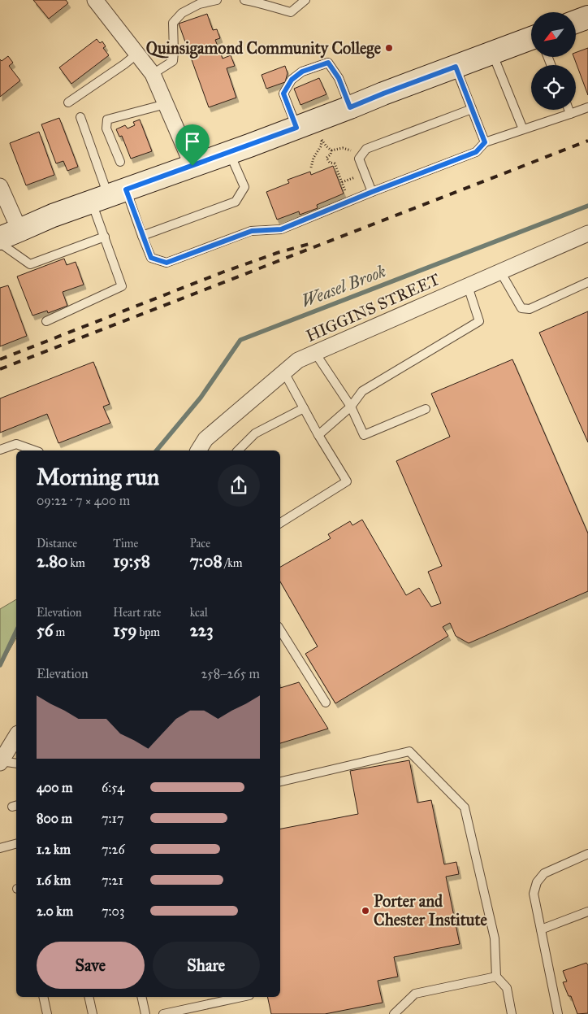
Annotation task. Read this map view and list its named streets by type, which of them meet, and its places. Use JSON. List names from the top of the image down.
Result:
{
  "streets": {
    "street": ["HIGGINS STREET"]
  },
  "water": ["Weasel Brook"],
  "places": ["Quinsigamond Community College", "Porter and Chester Institute"],
  "north": "bottom left",
  "page": {
    "heading": ["Morning run", "09:22 · 7 × 400 m"],
    "stats": [
      ["Distance", "2.80 km"],
      ["Time", "19:58"],
      ["Pace", "7:08 /km"],
      ["Elevation", "56 m"],
      ["Heart rate", "159 bpm"],
      ["kcal", "223"]
    ],
    "chart": ["Elevation", "258–265 m"],
    "list": [
      {
        "name": "400 m",
        "note": "6:54"
      },
      {
        "name": "800 m",
        "note": "7:17"
      },
      {
        "name": "1.2 km",
        "note": "7:26"
      },
      {
        "name": "1.6 km",
        "note": "7:21"
      },
      {
        "name": "2.0 km",
        "note": "7:03"
      }
    ],
    "buttons": ["Save", "Share"]
  }
}
